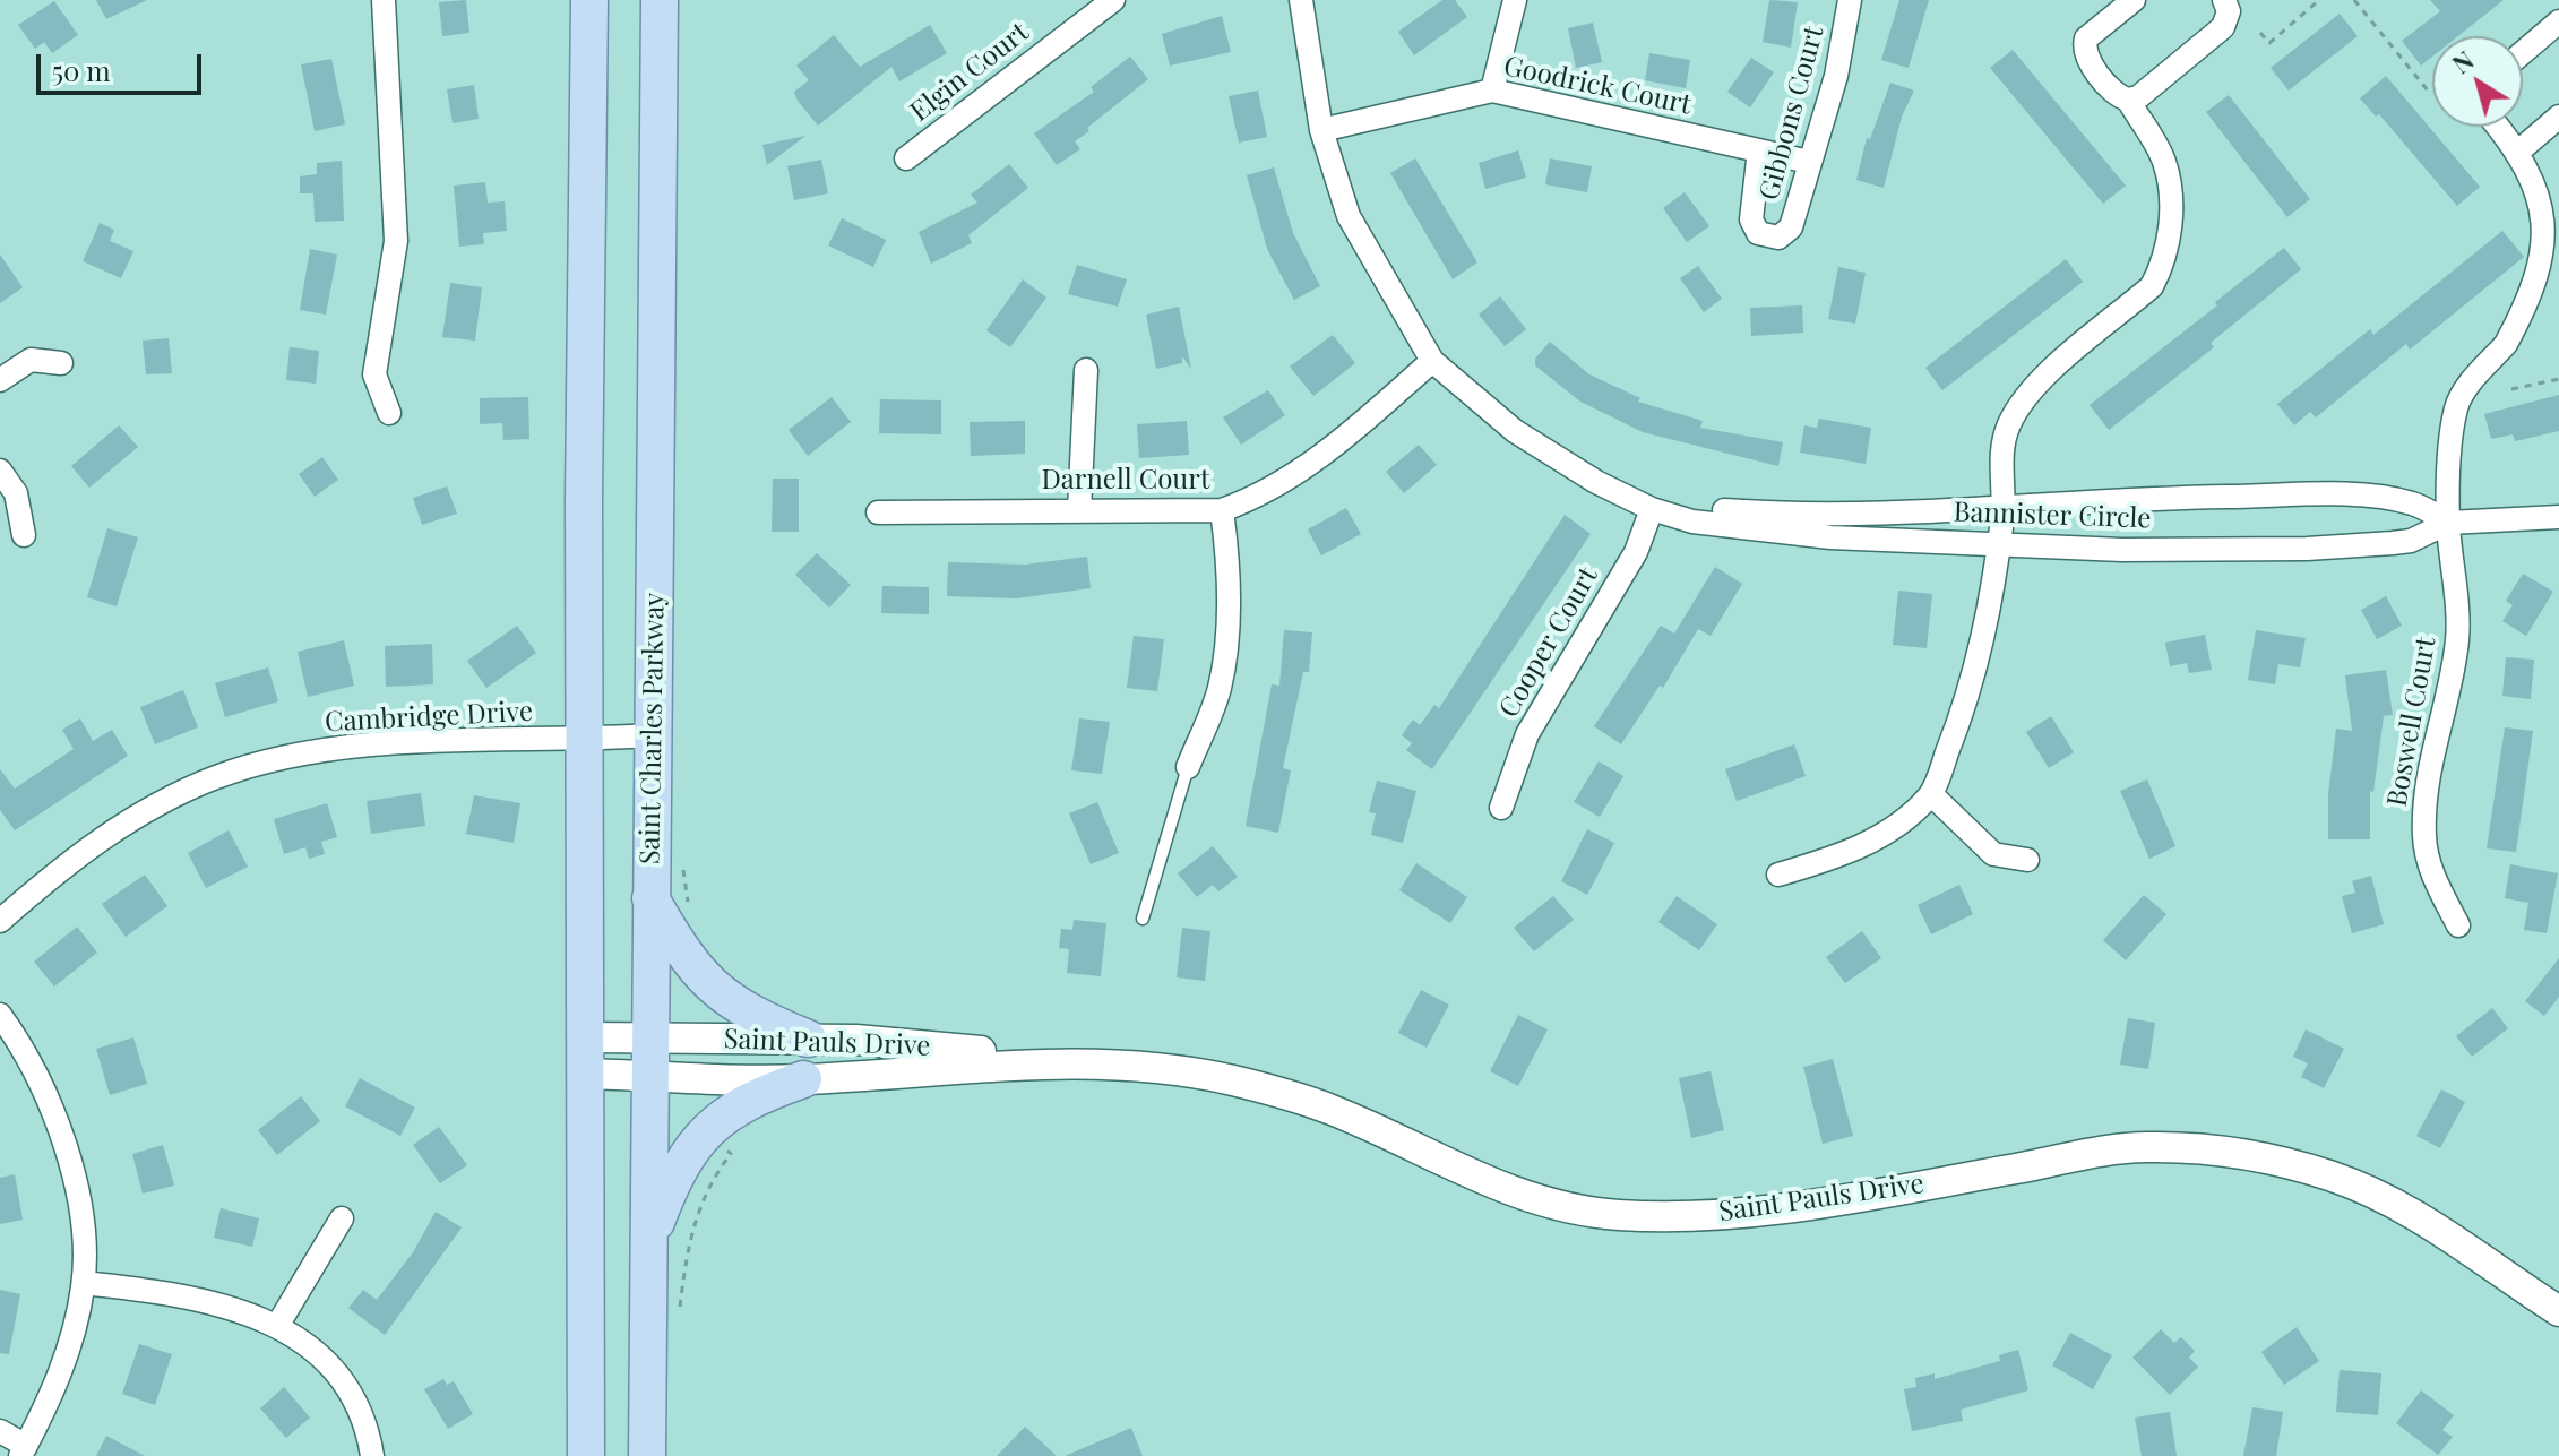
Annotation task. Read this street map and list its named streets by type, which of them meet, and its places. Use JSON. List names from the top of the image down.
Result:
{
  "streets": {
    "main road": ["Saint Charles Parkway"],
    "street": [
      "Elgin Court",
      "Goodrick Court",
      "Gibbons Court",
      "Darnell Court",
      "Bannister Circle",
      "Cooper Court",
      "Cambridge Drive",
      "Boswell Court",
      "Saint Pauls Drive"
    ]
  },
  "crossings": [
    ["Goodrick Court", "Gibbons Court"],
    ["Goodrick Court", "Bannister Circle"],
    ["Darnell Court", "Bannister Circle"],
    ["Bannister Circle", "Cooper Court"],
    ["Bannister Circle", "Boswell Court"],
    ["Cambridge Drive", "Saint Charles Parkway"],
    ["Saint Charles Parkway", "Saint Pauls Drive"]
  ],
  "scale_bar": "50 m",
  "north": "top left"
}
